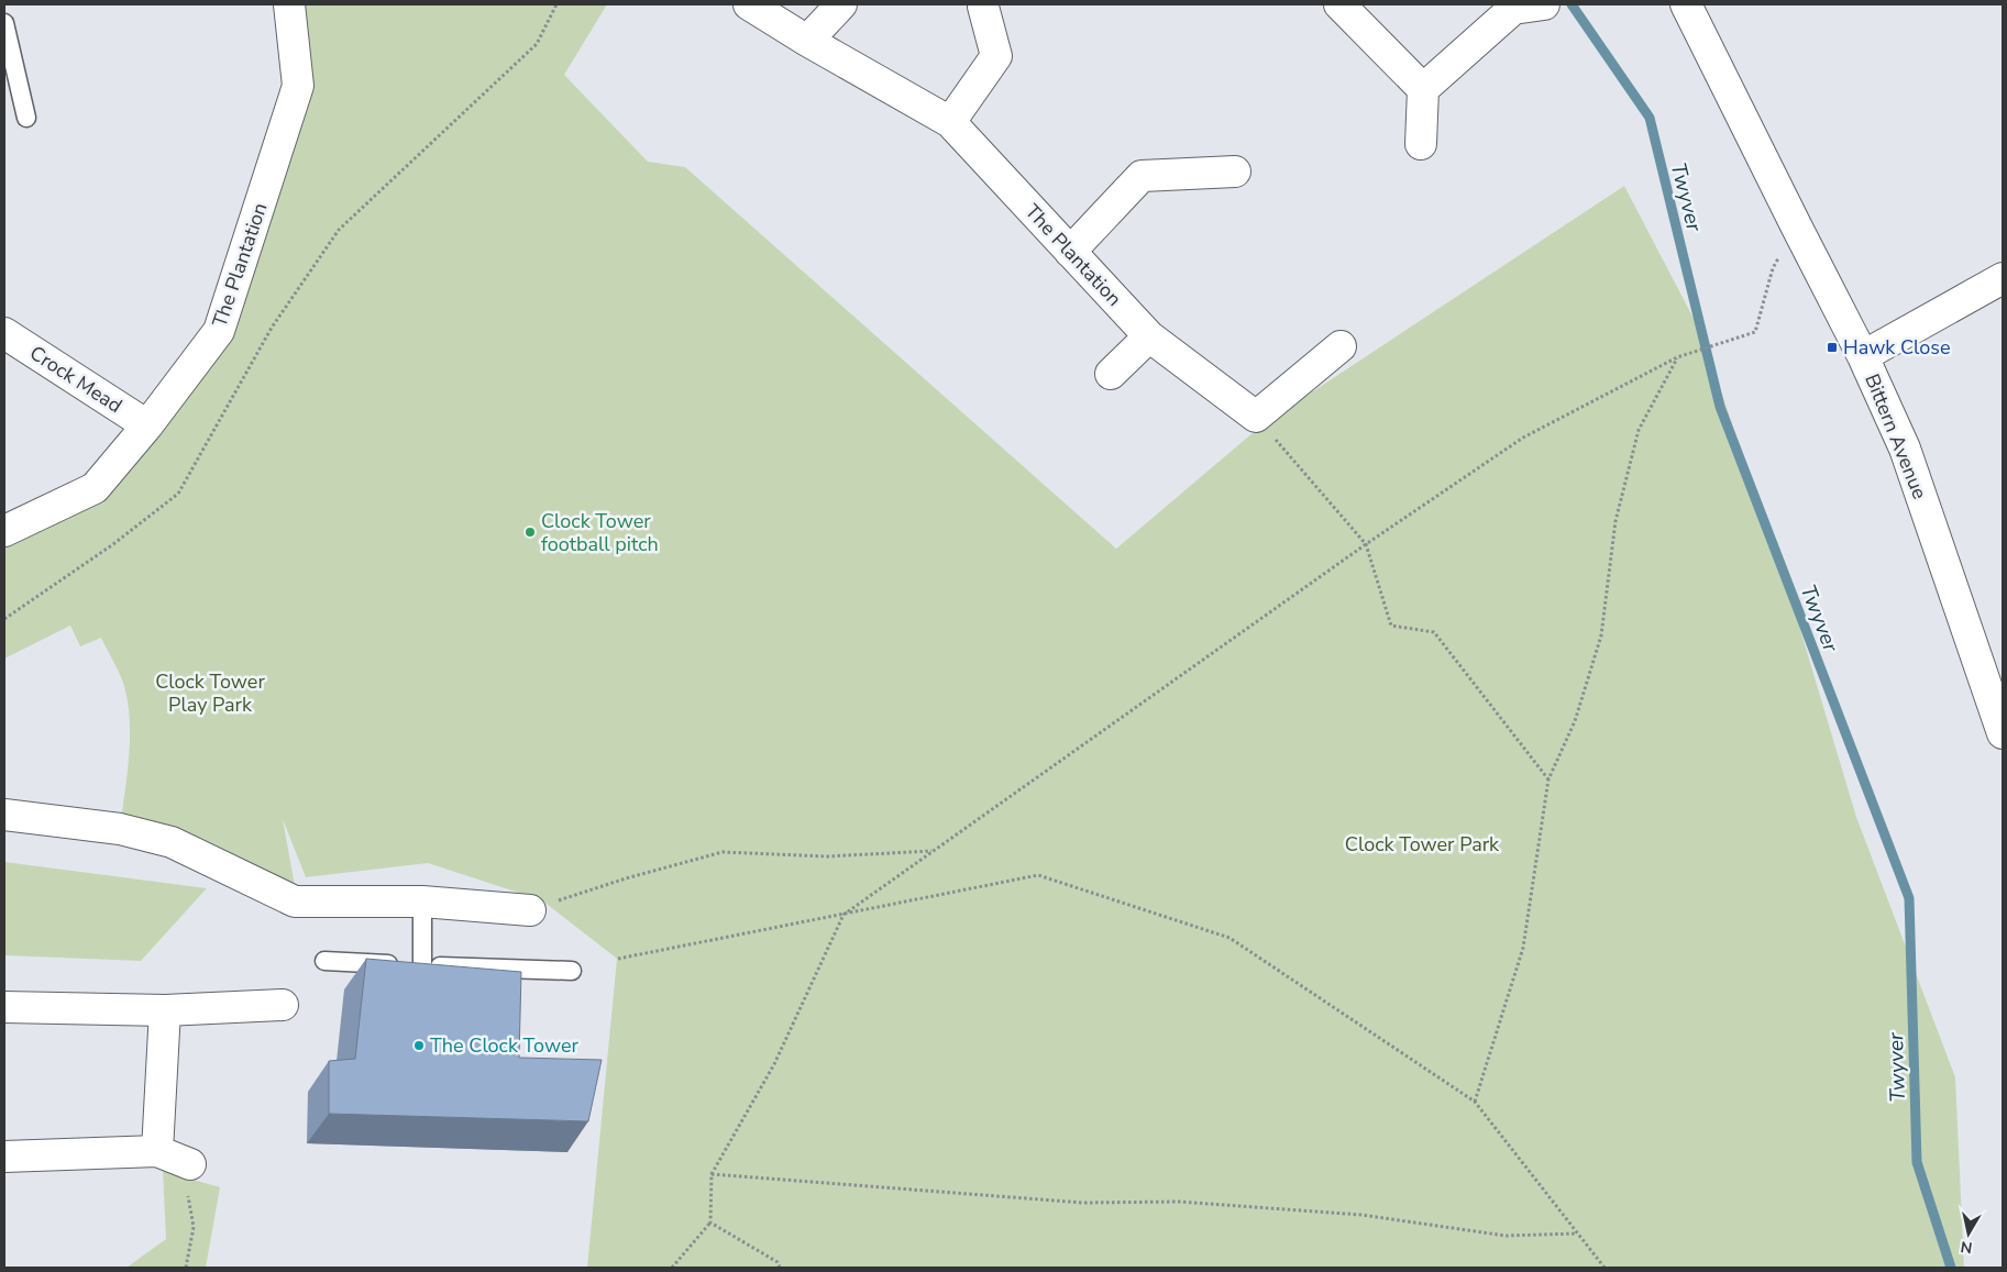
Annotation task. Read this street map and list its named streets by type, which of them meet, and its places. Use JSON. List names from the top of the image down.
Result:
{
  "streets": {
    "street": ["The Plantation", "Crock Mead", "Bittern Avenue"]
  },
  "crossings": [
    ["The Plantation", "Crock Mead"]
  ],
  "water": ["Twyver"],
  "parks": ["Clock Tower Play Park", "Clock Tower Park"],
  "places": {
    "transit": ["Hawk Close"],
    "other": ["Clock Tower football pitch", "The Clock Tower"]
  },
  "north": "bottom"
}
